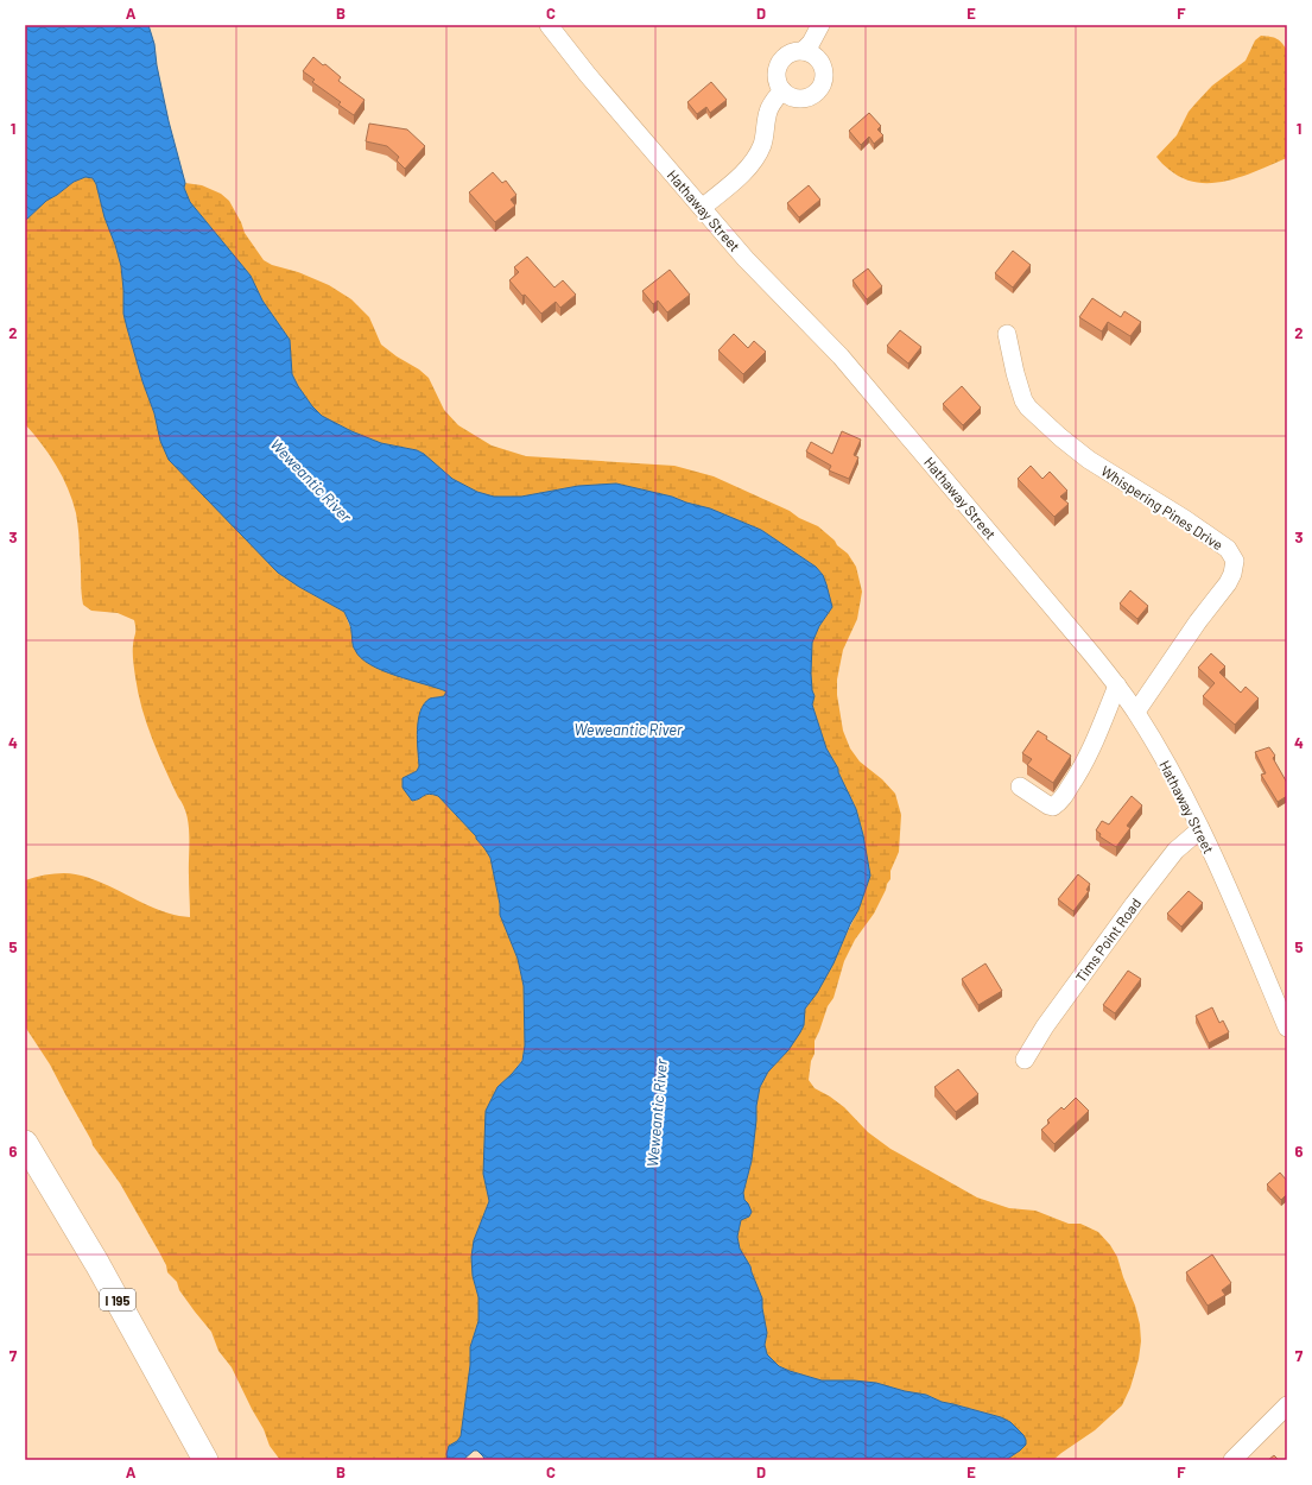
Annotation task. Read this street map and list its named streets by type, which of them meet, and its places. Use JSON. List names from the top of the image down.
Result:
{
  "streets": {
    "highway": ["I 195"],
    "street": ["Hathaway Street", "Whispering Pines Drive", "Tims Point Road"]
  },
  "crossings": [
    ["Hathaway Street", "Whispering Pines Drive"],
    ["Hathaway Street", "Tims Point Road"]
  ],
  "water": ["Weweantic River"],
  "grid": {
    "columns": [
      "A",
      "B",
      "C",
      "D",
      "E",
      "F"
    ],
    "rows": [
      "1",
      "2",
      "3",
      "4",
      "5",
      "6",
      "7"
    ]
  }
}
